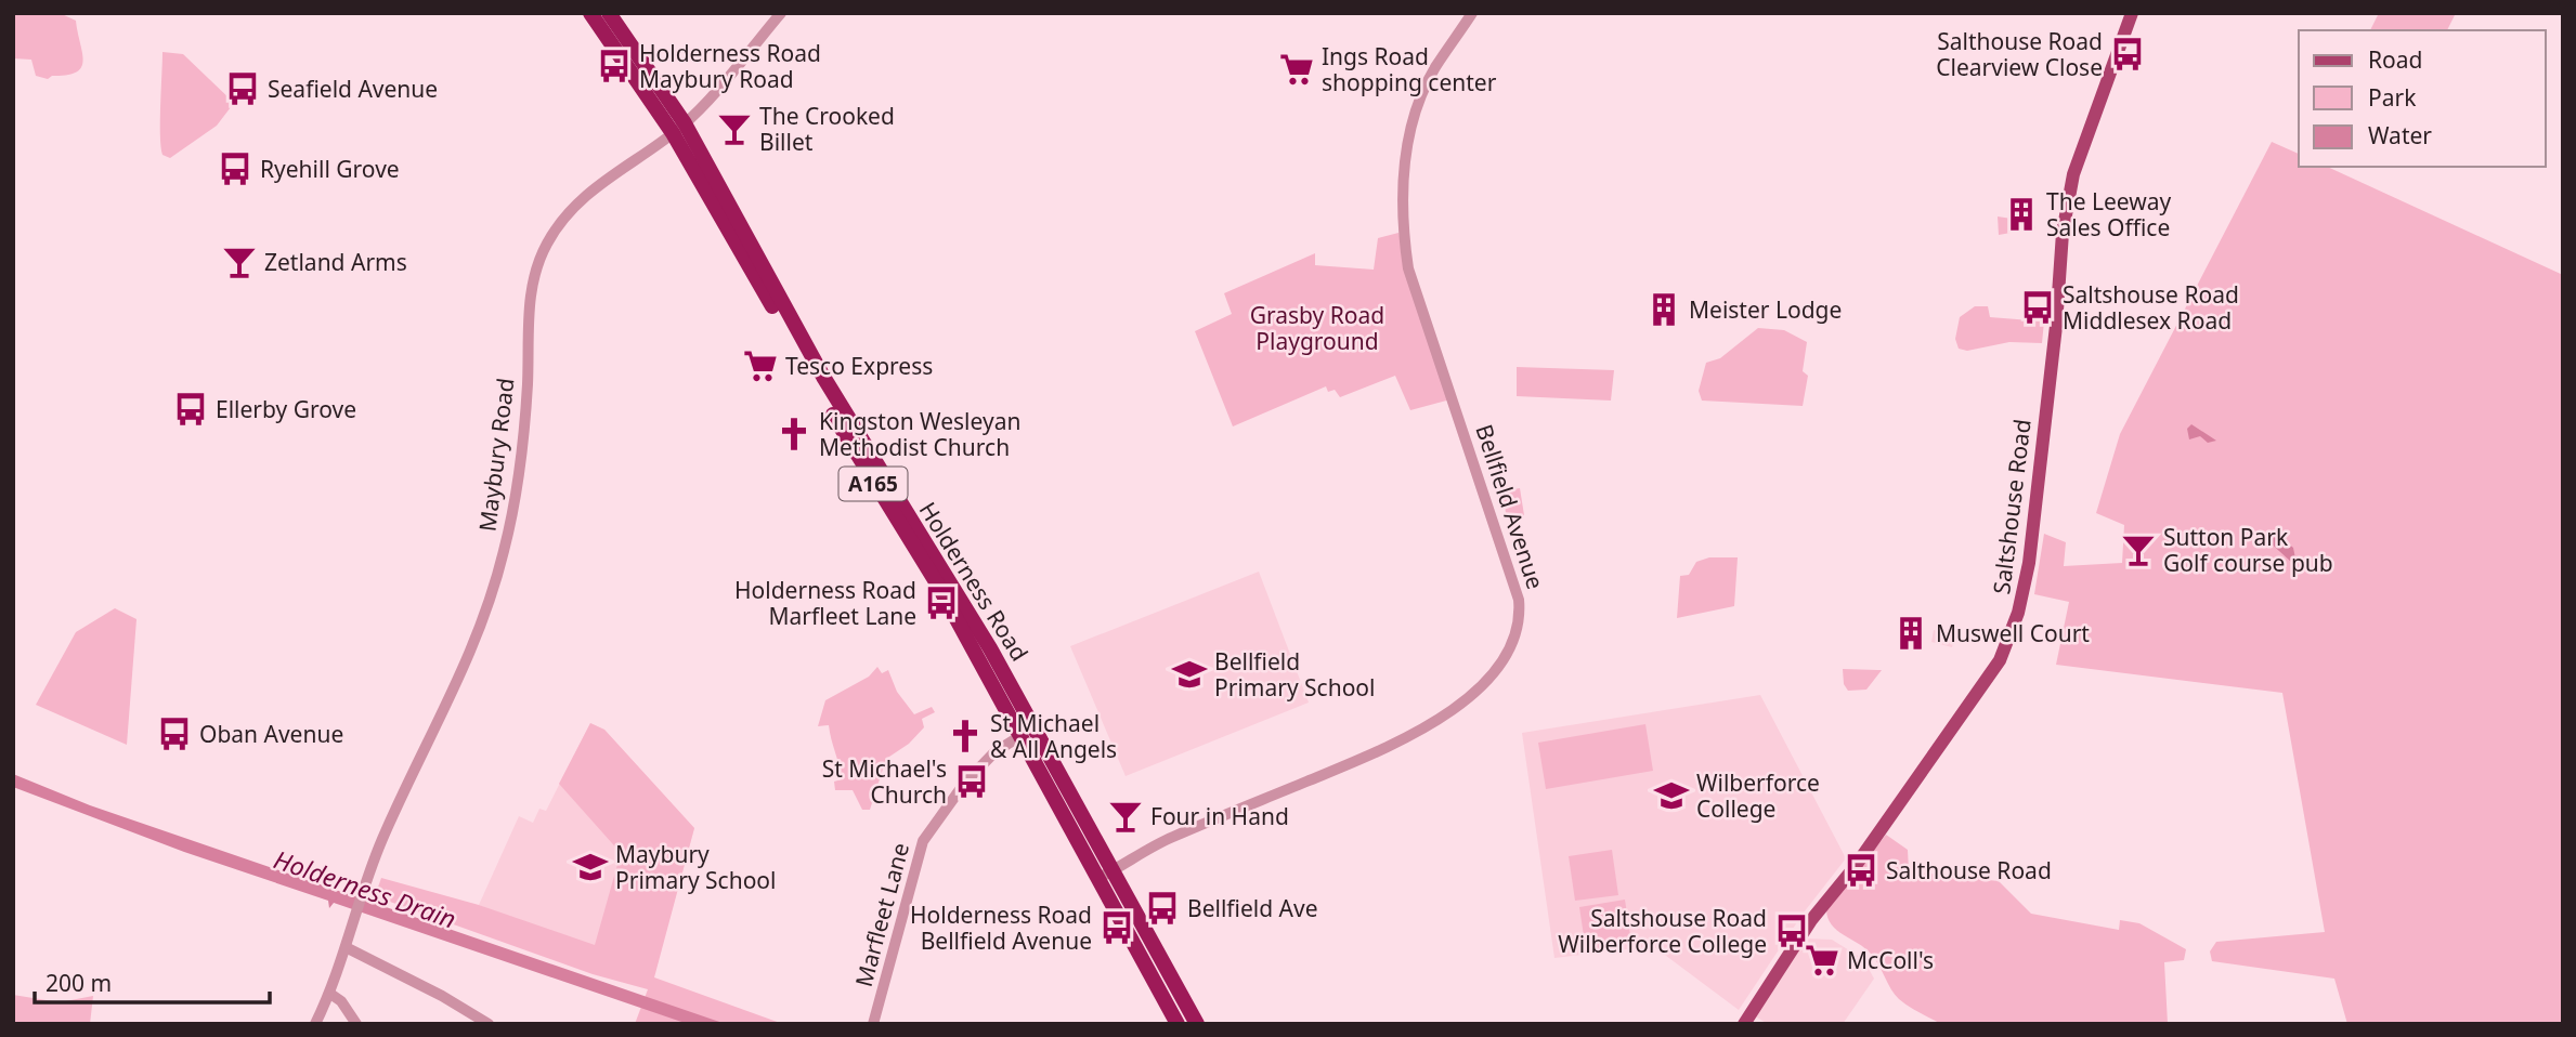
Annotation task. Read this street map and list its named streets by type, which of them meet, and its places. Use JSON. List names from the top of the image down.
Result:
{
  "streets": {
    "highway": ["A165", "Holderness Road"],
    "main road": ["Saltshouse Road"],
    "street": ["Maybury Road", "Bellfield Avenue", "Marfleet Lane"]
  },
  "crossings": [
    ["Maybury Road", "Holderness Road"],
    ["Bellfield Avenue", "Holderness Road"],
    ["Holderness Road", "Marfleet Lane"]
  ],
  "water": ["Holderness Drain"],
  "parks": ["Grasby Road Playground"],
  "places": {
    "bus stop": [
      "Salthouse Road Clearview Close",
      "Holderness Road Maybury Road",
      "Seafield Avenue",
      "Ryehill Grove",
      "Saltshouse Road Middlesex Road",
      "Ellerby Grove",
      "Holderness Road Marfleet Lane",
      "Oban Avenue",
      "St Michael's Church",
      "Salthouse Road",
      "Bellfield Ave",
      "Holderness Road Bellfield Avenue",
      "Saltshouse Road Wilberforce College"
    ],
    "supermarket": ["Ings Road shopping center", "Tesco Express", "McColl's"],
    "bar": [
      "The Crooked Billet",
      "Zetland Arms",
      "Sutton Park Golf course pub",
      "Four in Hand"
    ],
    "building": ["The Leeway Sales Office", "Meister Lodge", "Muswell Court"],
    "church": ["Kingston Wesleyan Methodist Church", "St Michael & All Angels"],
    "school or university": ["Bellfield Primary School", "Wilberforce College", "Maybury Primary School"]
  },
  "legend": ["Road", "Park", "Water"],
  "scale_bar": "200 m"
}
